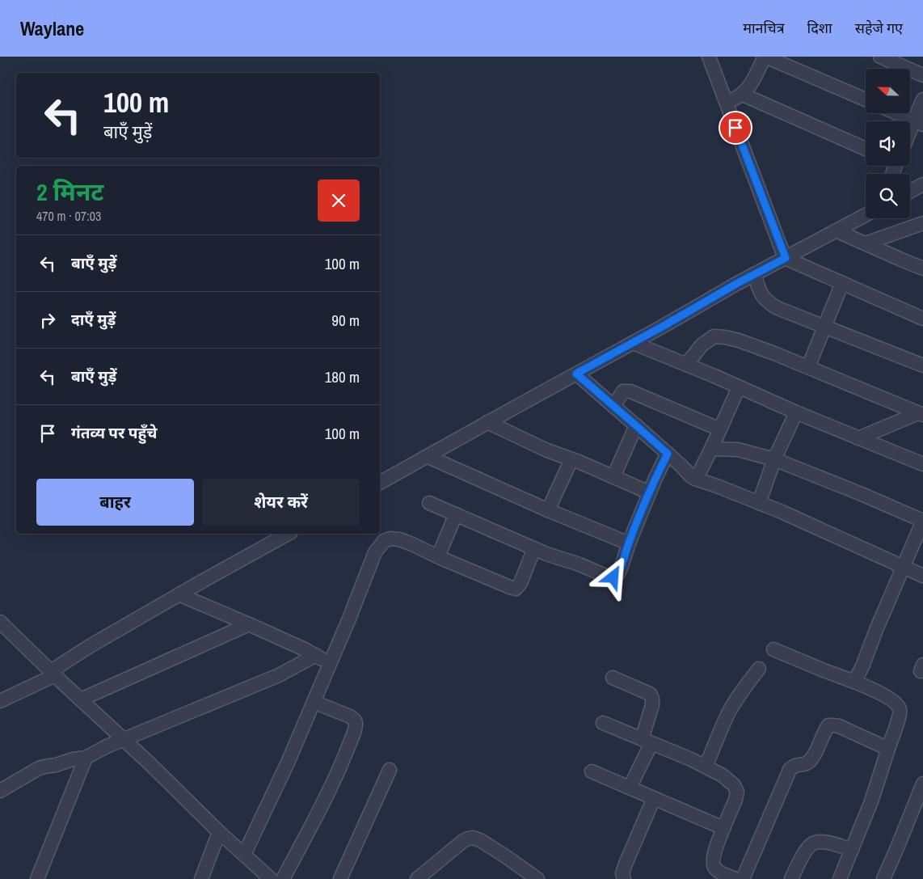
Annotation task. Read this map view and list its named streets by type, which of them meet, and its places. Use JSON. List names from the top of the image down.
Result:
{
  "north": "left",
  "page": {
    "header": "Waylane",
    "nav": ["मानचित्र", "दिशा", "सहेजे गए"],
    "turn": ["100 m", "बाएँ मुड़ें"],
    "heading": ["2 मिनट", "470 m · 07:03"],
    "list": [
      {
        "name": "बाएँ मुड़ें",
        "value": "100 m"
      },
      {
        "name": "दाएँ मुड़ें",
        "value": "90 m"
      },
      {
        "name": "बाएँ मुड़ें",
        "value": "180 m"
      },
      {
        "name": "गंतव्य पर पहुँचे",
        "value": "100 m"
      }
    ],
    "buttons": ["बाहर", "शेयर करें"]
  }
}
